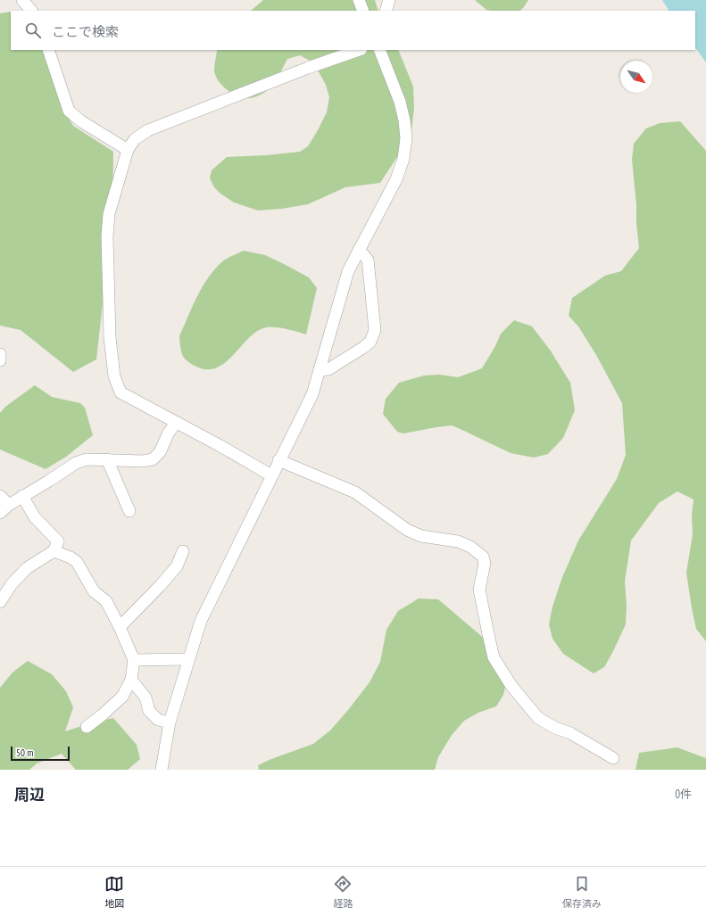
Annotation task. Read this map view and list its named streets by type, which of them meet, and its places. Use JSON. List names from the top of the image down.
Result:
{
  "scale_bar": "50 m",
  "north": "bottom right",
  "page": {
    "search": "ここで検索",
    "scale": "50 m",
    "heading": ["周辺", "0件"],
    "nav": ["地図", "経路", "保存済み"]
  }
}
